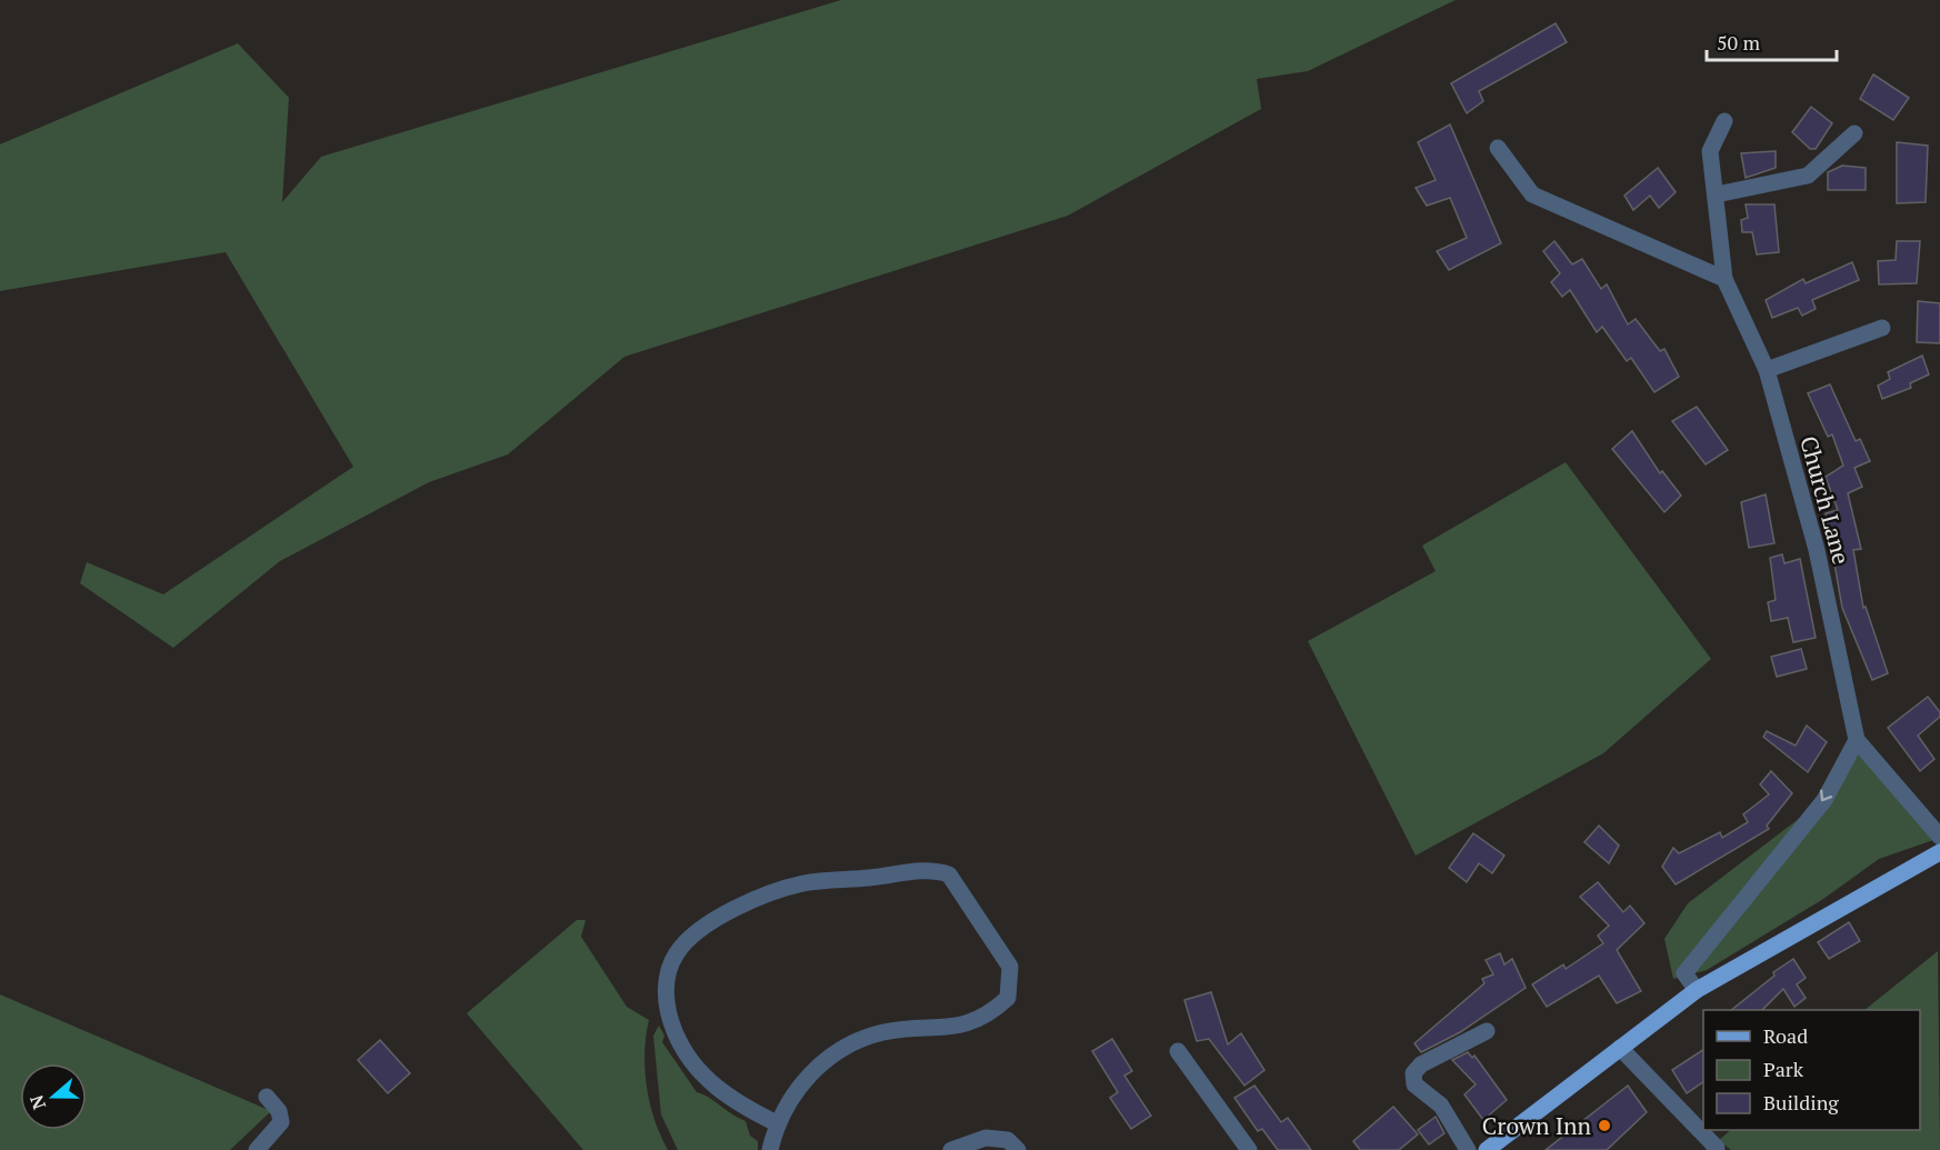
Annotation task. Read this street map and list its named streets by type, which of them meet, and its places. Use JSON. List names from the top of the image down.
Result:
{
  "streets": {
    "street": ["Church Lane"]
  },
  "places": ["Crown Inn"],
  "legend": ["Road", "Park", "Building"],
  "scale_bar": "50 m",
  "north": "left"
}
